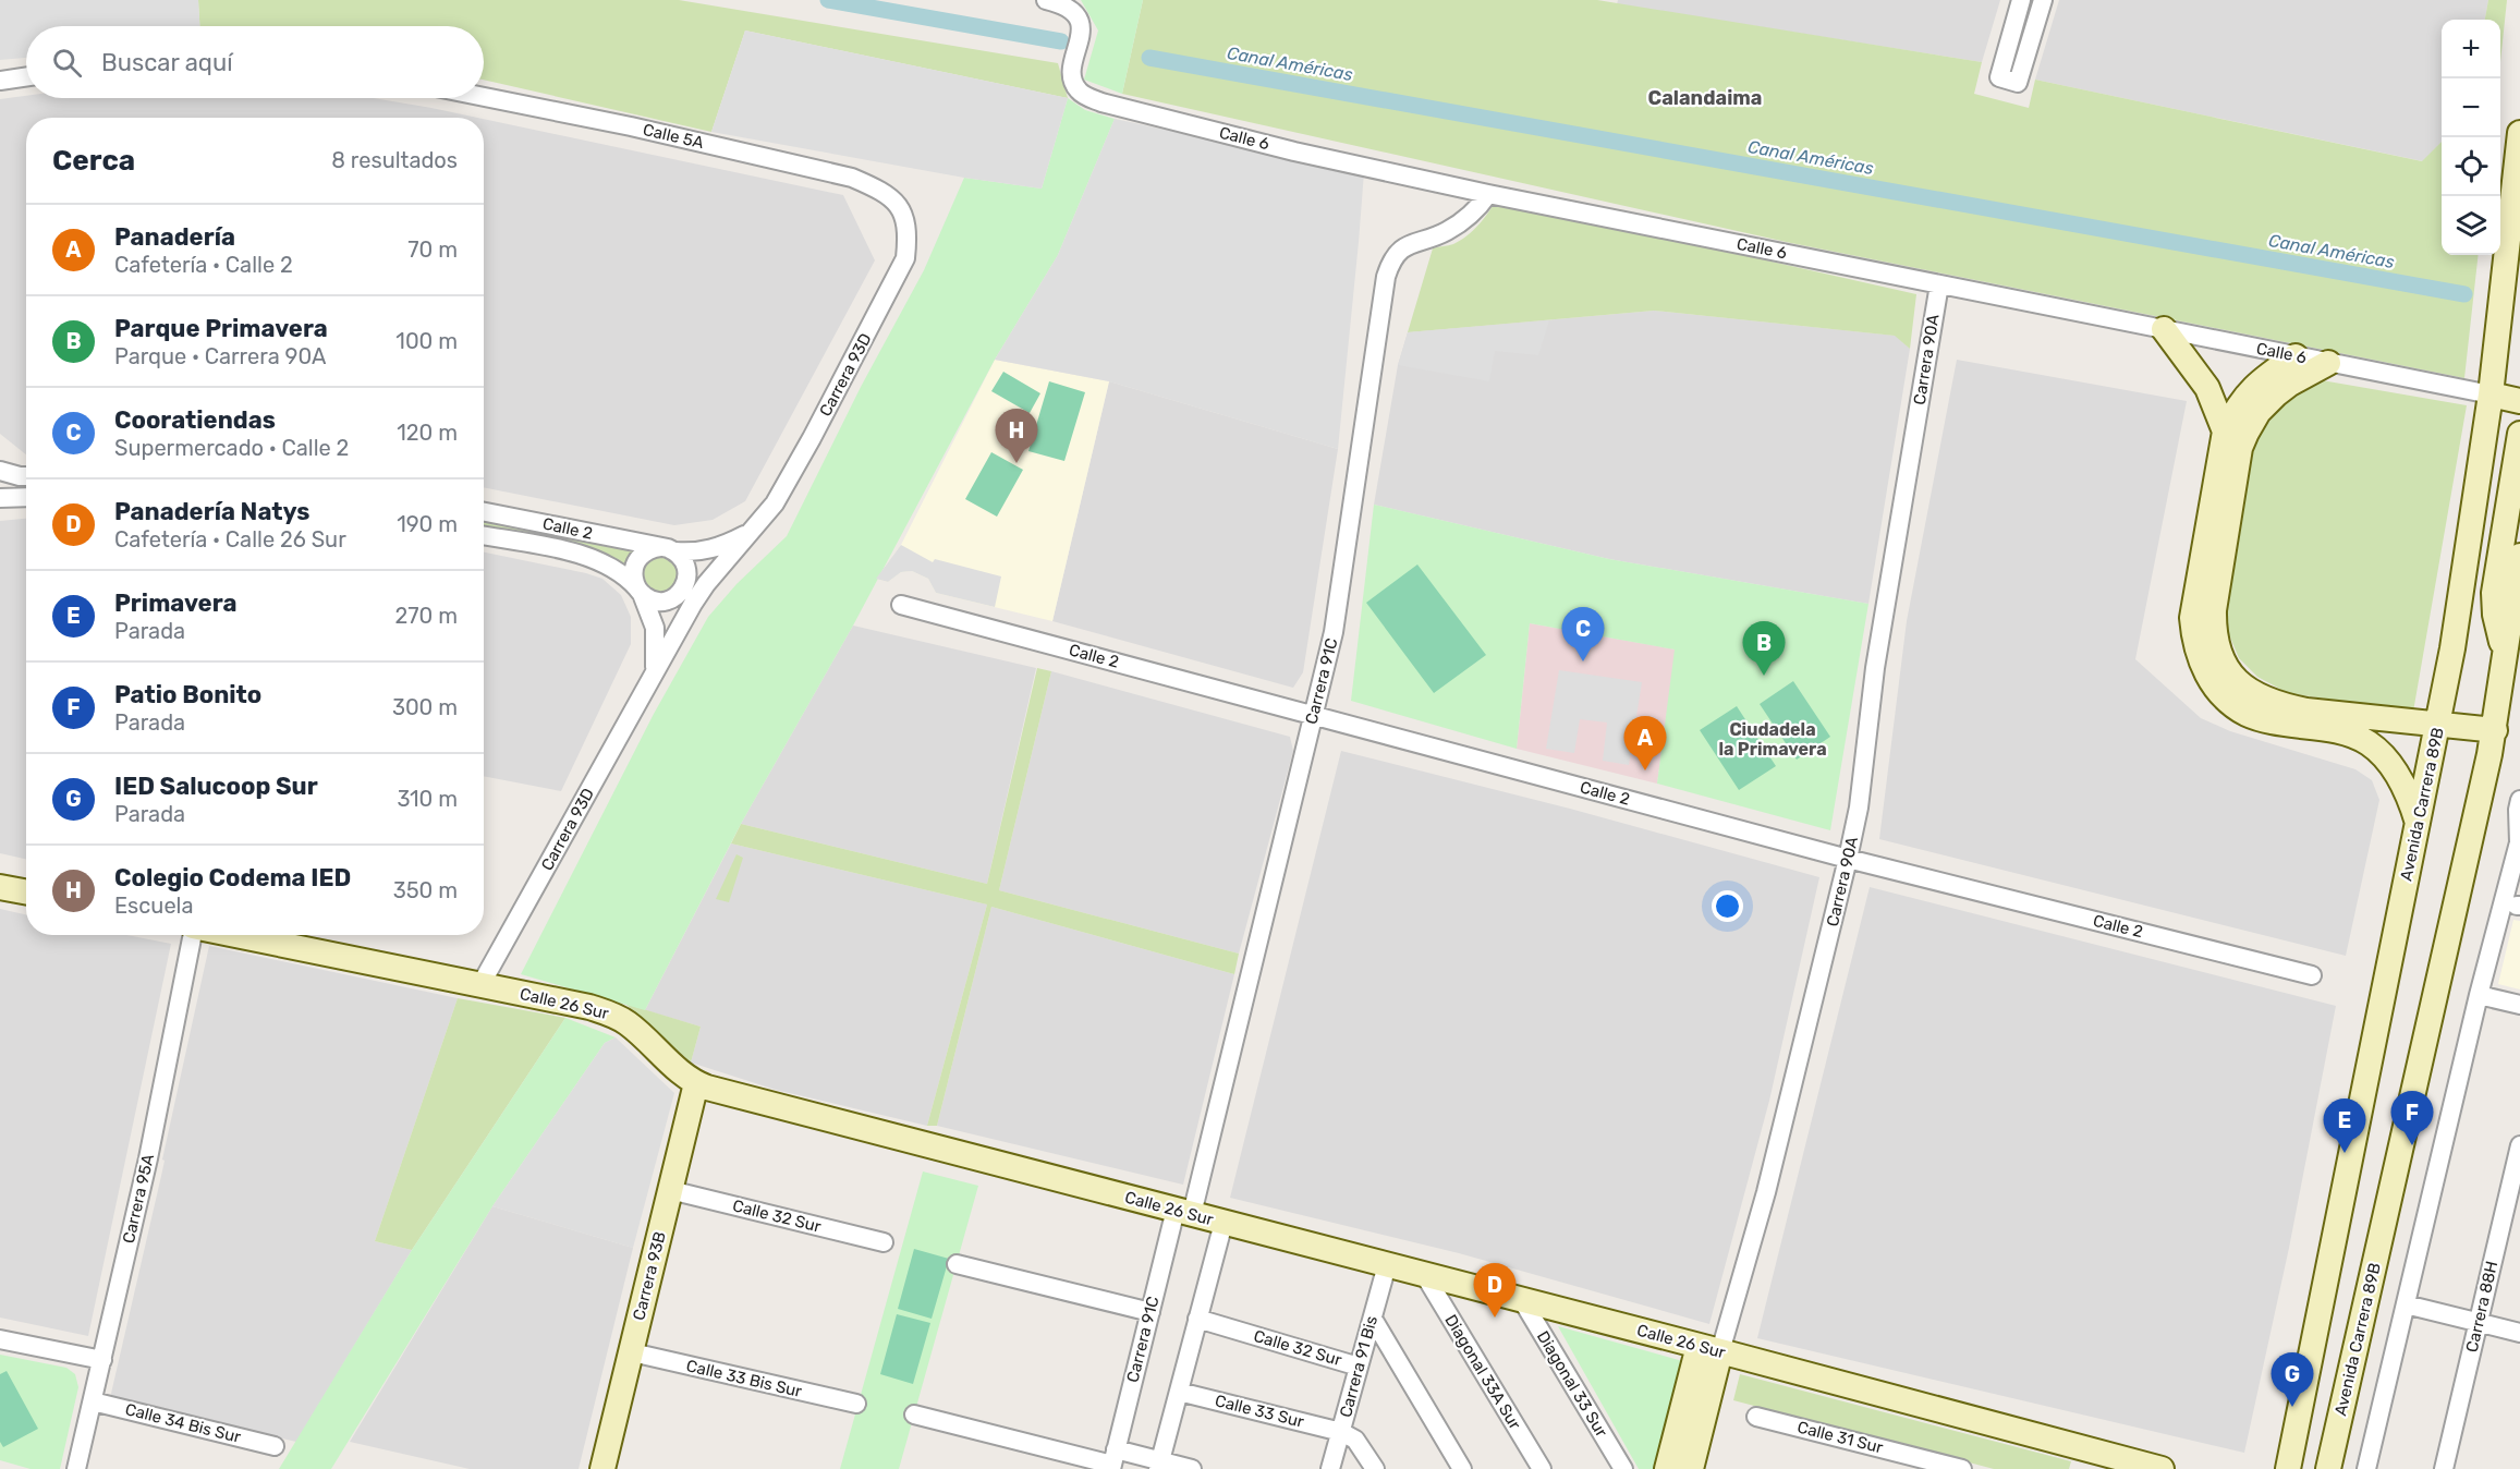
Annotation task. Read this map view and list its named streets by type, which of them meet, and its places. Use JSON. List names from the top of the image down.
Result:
{
  "streets": {
    "main road": [
      "Calle 6",
      "Carrera 90A",
      "Avenida Carrera 89B",
      "Calle 26 Sur",
      "Carrera 93B"
    ],
    "street": [
      "Calle 5A",
      "Carrera 93D",
      "Calle 2",
      "Carrera 91C",
      "Carrera 95A",
      "Calle 32 Sur",
      "Carrera 88H",
      "Carrera 91 Bis",
      "Diagonal 33A Sur",
      "Calle 33 Bis Sur",
      "Diagonal 33 Sur",
      "Calle 33 Sur",
      "Calle 34 Bis Sur",
      "Calle 31 Sur"
    ]
  },
  "crossings": [
    ["Calle 5A", "Carrera 93D"],
    ["Calle 6", "Carrera 90A"],
    ["Calle 6", "Carrera 91C"],
    ["Calle 6", "Avenida Carrera 89B"],
    ["Carrera 90A", "Calle 2"],
    ["Carrera 90A", "Calle 26 Sur"],
    ["Carrera 93D", "Calle 2"],
    ["Carrera 93D", "Calle 26 Sur"],
    ["Calle 2", "Carrera 91C"],
    ["Carrera 91C", "Calle 26 Sur"],
    ["Calle 26 Sur", "Carrera 93B"],
    ["Calle 26 Sur", "Carrera 91 Bis"],
    ["Calle 26 Sur", "Diagonal 33A Sur"],
    ["Calle 26 Sur", "Diagonal 33 Sur"],
    ["Carrera 95A", "Calle 34 Bis Sur"],
    ["Calle 32 Sur", "Carrera 93B"],
    ["Calle 32 Sur", "Carrera 91 Bis"],
    ["Carrera 93B", "Calle 33 Bis Sur"],
    ["Carrera 91 Bis", "Calle 33 Sur"]
  ],
  "districts": ["Calandaima", "Ciudadela la Primavera"],
  "water": ["Canal Américas"],
  "page": {
    "map_buttons": ["+", "−"],
    "search": "Buscar aquí",
    "heading": ["Cerca", "8 resultados"],
    "list": [
      {
        "mark": "A",
        "name": "Panadería",
        "note": "Cafetería · Calle 2",
        "value": "70 m"
      },
      {
        "mark": "B",
        "name": "Parque Primavera",
        "note": "Parque · Carrera 90A",
        "value": "100 m"
      },
      {
        "mark": "C",
        "name": "Cooratiendas",
        "note": "Supermercado · Calle 2",
        "value": "120 m"
      },
      {
        "mark": "D",
        "name": "Panadería Natys",
        "note": "Cafetería · Calle 26 Sur",
        "value": "190 m"
      },
      {
        "mark": "E",
        "name": "Primavera",
        "note": "Parada",
        "value": "270 m"
      },
      {
        "mark": "F",
        "name": "Patio Bonito",
        "note": "Parada",
        "value": "300 m"
      },
      {
        "mark": "G",
        "name": "IED Salucoop Sur",
        "note": "Parada",
        "value": "310 m"
      },
      {
        "mark": "H",
        "name": "Colegio Codema IED",
        "note": "Escuela",
        "value": "350 m"
      }
    ],
    "pins": [
      "H",
      "C",
      "B",
      "A",
      "F",
      "E",
      "D",
      "G"
    ]
  }
}
